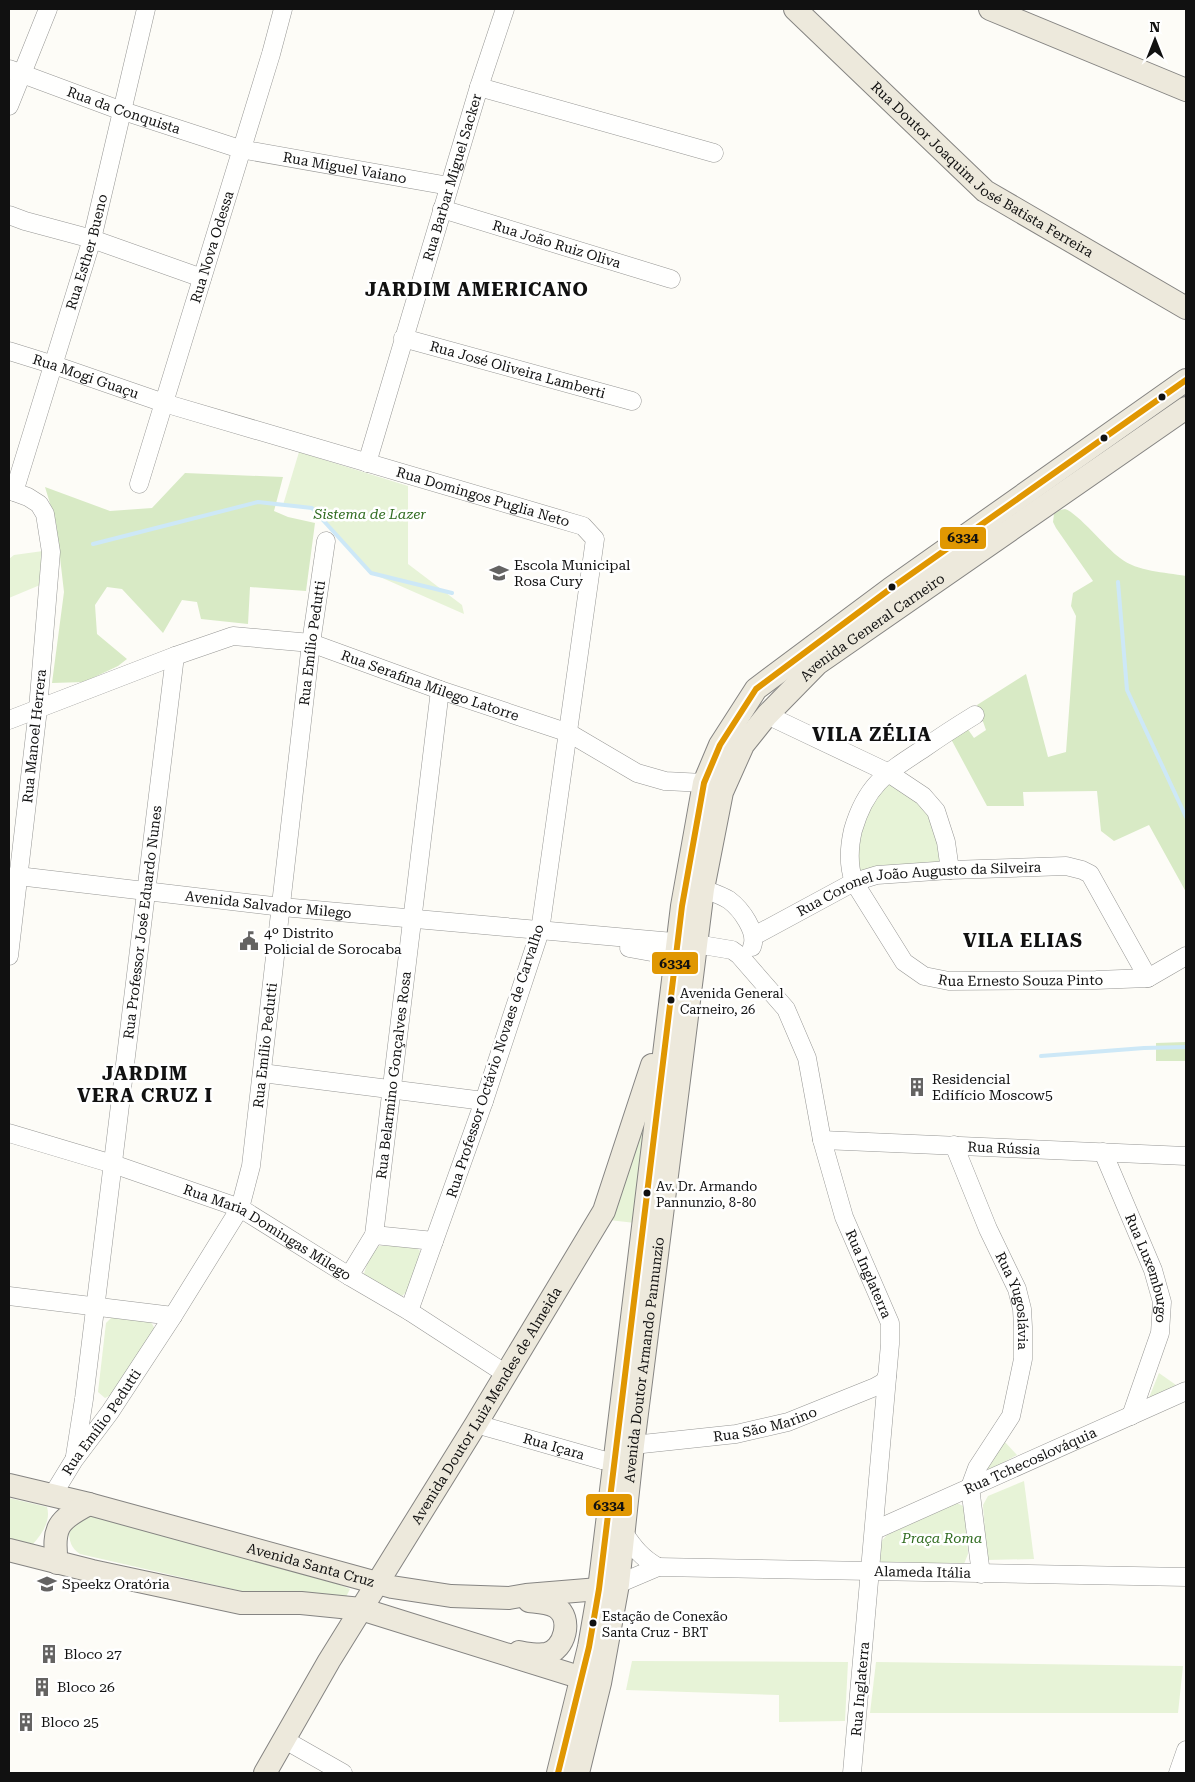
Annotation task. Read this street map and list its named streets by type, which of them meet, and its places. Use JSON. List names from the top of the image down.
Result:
{
  "streets": {
    "main road": [
      "Rua Doutor Joaquim José Batista Ferreira",
      "Avenida General Carneiro",
      "Avenida Doutor Armando Pannunzio",
      "Avenida Doutor Luiz Mendes de Almeida",
      "Avenida Santa Cruz"
    ],
    "street": [
      "Rua da Conquista",
      "Rua Miguel Vaiano",
      "Rua Barbar Miguel Sacker",
      "Rua João Ruiz Oliva",
      "Rua Nova Odessa",
      "Rua Esther Bueno",
      "Rua José Oliveira Lamberti",
      "Rua Mogi Guaçu",
      "Rua Domingos Puglia Neto",
      "Rua Emílio Pedutti",
      "Rua Serafina Milego Latorre",
      "Rua Manoel Herrera",
      "Rua Coronel João Augusto da Silveira",
      "Avenida Salvador Milego",
      "Rua Professor José Eduardo Nunes",
      "Rua Ernesto Souza Pinto",
      "Rua Professor Octávio Novaes de Carvalho",
      "Rua Belarmino Gonçalves Rosa",
      "Rua Rússia",
      "Rua Maria Domingas Milego",
      "Rua Luxemburgo",
      "Rua Inglaterra",
      "Rua Yugoslávia",
      "Rua São Marino",
      "Rua Içara",
      "Rua Tchecoslováquia",
      "Alameda Itália"
    ]
  },
  "crossings": [
    ["Rua da Conquista", "Rua Miguel Vaiano"],
    ["Rua da Conquista", "Rua Nova Odessa"],
    ["Rua da Conquista", "Rua Esther Bueno"],
    ["Rua Miguel Vaiano", "Rua Barbar Miguel Sacker"],
    ["Rua Miguel Vaiano", "Rua Nova Odessa"],
    ["Rua Barbar Miguel Sacker", "Rua João Ruiz Oliva"],
    ["Rua Barbar Miguel Sacker", "Rua José Oliveira Lamberti"],
    ["Rua Barbar Miguel Sacker", "Rua Mogi Guaçu"],
    ["Rua Barbar Miguel Sacker", "Rua Domingos Puglia Neto"],
    ["Rua Nova Odessa", "Rua Mogi Guaçu"],
    ["Rua Esther Bueno", "Rua Mogi Guaçu"],
    ["Rua Esther Bueno", "Rua Manoel Herrera"],
    ["Rua Mogi Guaçu", "Rua Domingos Puglia Neto"],
    ["Rua Domingos Puglia Neto", "Rua Professor Octávio Novaes de Carvalho"],
    ["Avenida General Carneiro", "Rua Serafina Milego Latorre"],
    ["Avenida General Carneiro", "Avenida Salvador Milego"],
    ["Avenida General Carneiro", "Rua Inglaterra"],
    ["Avenida General Carneiro", "Avenida Doutor Armando Pannunzio"],
    ["Rua Emílio Pedutti", "Rua Serafina Milego Latorre"],
    ["Rua Emílio Pedutti", "Avenida Salvador Milego"],
    ["Rua Emílio Pedutti", "Rua Professor José Eduardo Nunes"],
    ["Rua Emílio Pedutti", "Rua Maria Domingas Milego"],
    ["Rua Emílio Pedutti", "Avenida Santa Cruz"],
    ["Rua Serafina Milego Latorre", "Rua Manoel Herrera"],
    ["Rua Serafina Milego Latorre", "Rua Professor José Eduardo Nunes"],
    ["Rua Serafina Milego Latorre", "Rua Professor Octávio Novaes de Carvalho"],
    ["Rua Serafina Milego Latorre", "Rua Belarmino Gonçalves Rosa"],
    ["Rua Manoel Herrera", "Avenida Salvador Milego"],
    ["Rua Coronel João Augusto da Silveira", "Rua Ernesto Souza Pinto"],
    ["Avenida Salvador Milego", "Rua Professor José Eduardo Nunes"],
    ["Avenida Salvador Milego", "Rua Professor Octávio Novaes de Carvalho"],
    ["Avenida Salvador Milego", "Rua Belarmino Gonçalves Rosa"],
    ["Avenida Salvador Milego", "Rua Inglaterra"],
    ["Avenida Salvador Milego", "Avenida Doutor Armando Pannunzio"],
    ["Rua Professor José Eduardo Nunes", "Rua Maria Domingas Milego"],
    ["Rua Professor Octávio Novaes de Carvalho", "Rua Maria Domingas Milego"],
    ["Rua Belarmino Gonçalves Rosa", "Rua Maria Domingas Milego"],
    ["Rua Rússia", "Rua Luxemburgo"],
    ["Rua Rússia", "Rua Inglaterra"],
    ["Rua Rússia", "Rua Yugoslávia"],
    ["Rua Maria Domingas Milego", "Avenida Doutor Luiz Mendes de Almeida"],
    ["Rua Luxemburgo", "Rua Tchecoslováquia"],
    ["Rua Inglaterra", "Avenida Doutor Armando Pannunzio"],
    ["Rua Inglaterra", "Rua São Marino"],
    ["Rua Inglaterra", "Rua Tchecoslováquia"],
    ["Rua Inglaterra", "Alameda Itália"],
    ["Rua Yugoslávia", "Rua Tchecoslováquia"],
    ["Rua Yugoslávia", "Alameda Itália"],
    ["Avenida Doutor Armando Pannunzio", "Avenida Doutor Luiz Mendes de Almeida"],
    ["Avenida Doutor Armando Pannunzio", "Rua São Marino"],
    ["Avenida Doutor Armando Pannunzio", "Rua Içara"],
    ["Avenida Doutor Armando Pannunzio", "Avenida Santa Cruz"],
    ["Avenida Doutor Armando Pannunzio", "Alameda Itália"],
    ["Avenida Doutor Luiz Mendes de Almeida", "Rua Içara"],
    ["Avenida Doutor Luiz Mendes de Almeida", "Avenida Santa Cruz"],
    ["Rua São Marino", "Rua Içara"],
    ["Avenida Santa Cruz", "Alameda Itália"]
  ],
  "districts": [
    "JARDIM AMERICANO",
    "VILA ZÉLIA",
    "VILA ELIAS",
    "JARDIM VERA CRUZ I"
  ],
  "parks": ["Sistema de Lazer", "Praça Roma"],
  "places": {
    "school or university": ["Escola Municipal Rosa Cury", "Speekz Oratória"],
    "public building": ["4º Distrito Policial de Sorocaba"],
    "other": ["Avenida General Carneiro, 26", "Av. Dr. Armando Pannunzio, 8-80", "Estação de Conexão Santa Cruz - BRT"],
    "building": [
      "Residencial Edifício Moscow5",
      "Bloco 27",
      "Bloco 26",
      "Bloco 25"
    ]
  },
  "lines": ["transit line 6334"],
  "north": "top"
}
